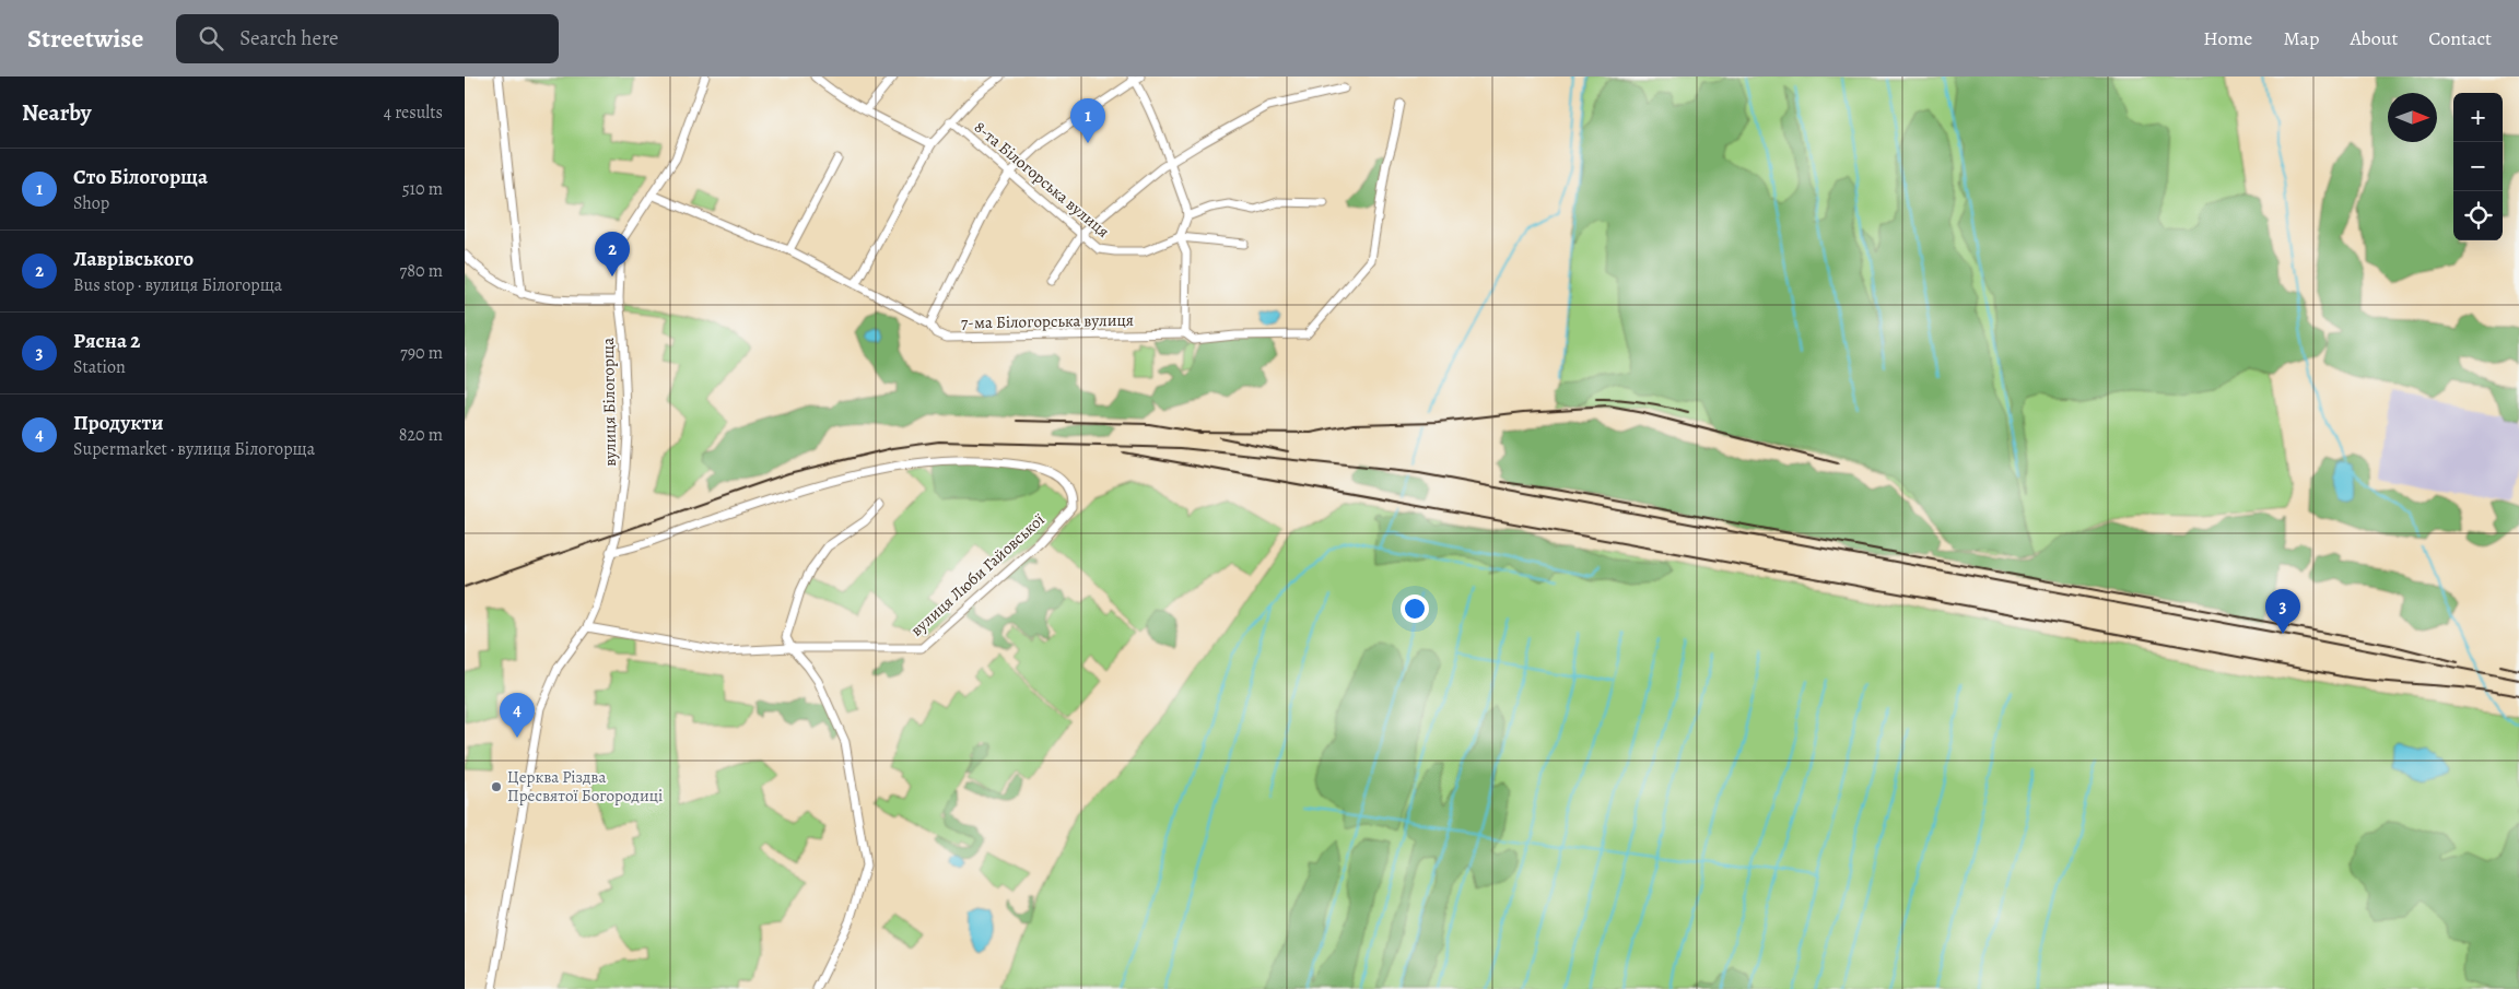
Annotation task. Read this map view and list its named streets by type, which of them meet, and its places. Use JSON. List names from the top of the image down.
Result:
{
  "streets": {
    "street": [
      "8-та Білогорська вулиця",
      "7-ма Білогорська вулиця",
      "вулиця Білогорща",
      "вулиця Люби Гайовської"
    ]
  },
  "crossings": [
    ["7-ма Білогорська вулиця", "вулиця Білогорща"],
    ["вулиця Білогорща", "вулиця Люби Гайовської"]
  ],
  "places": ["Церква Різдва Пресвятої Богородиці"],
  "north": "right",
  "page": {
    "header": "Streetwise",
    "search": "Search here",
    "nav": [
      "Home",
      "Map",
      "About",
      "Contact"
    ],
    "heading": ["Nearby", "4 results"],
    "map_buttons": ["+", "−"],
    "pins": [
      "1",
      "2",
      "3",
      "4"
    ],
    "list": [
      {
        "mark": "1",
        "name": "Сто Білогорща",
        "note": "Shop",
        "value": "510 m"
      },
      {
        "mark": "2",
        "name": "Лаврівського",
        "note": "Bus stop · вулиця Білогорща",
        "value": "780 m"
      },
      {
        "mark": "3",
        "name": "Рясна 2",
        "note": "Station",
        "value": "790 m"
      },
      {
        "mark": "4",
        "name": "Продукти",
        "note": "Supermarket · вулиця Білогорща",
        "value": "820 m"
      }
    ]
  }
}
